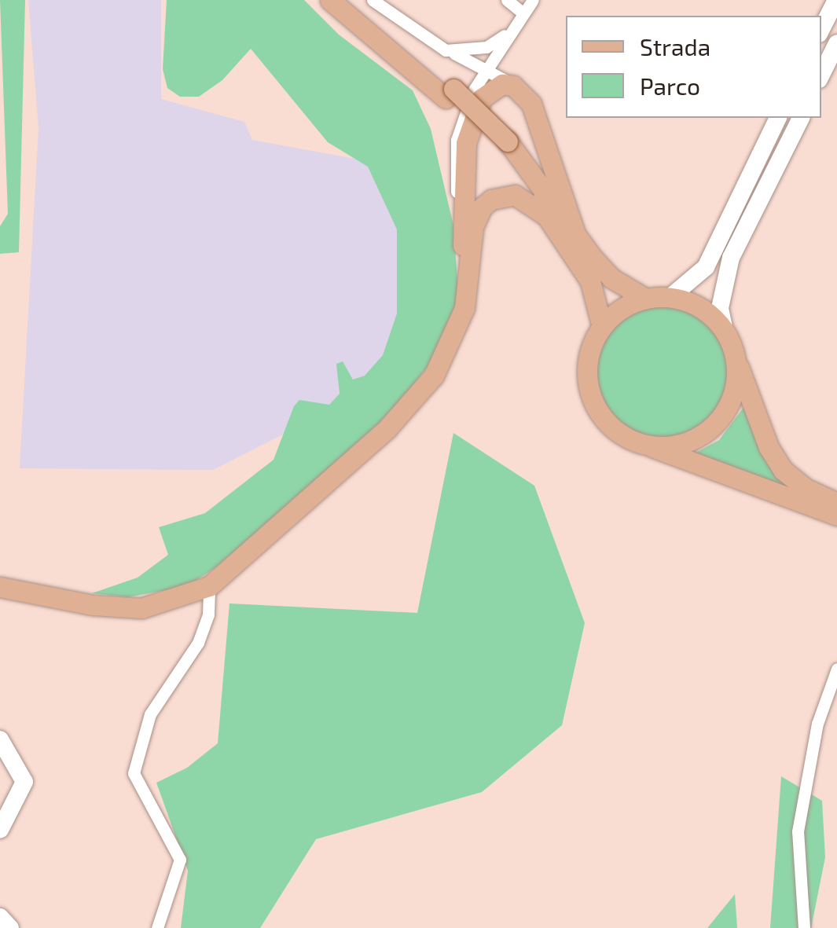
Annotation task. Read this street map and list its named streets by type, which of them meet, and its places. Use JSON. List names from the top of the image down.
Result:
{
  "legend": ["Strada", "Parco"]
}
